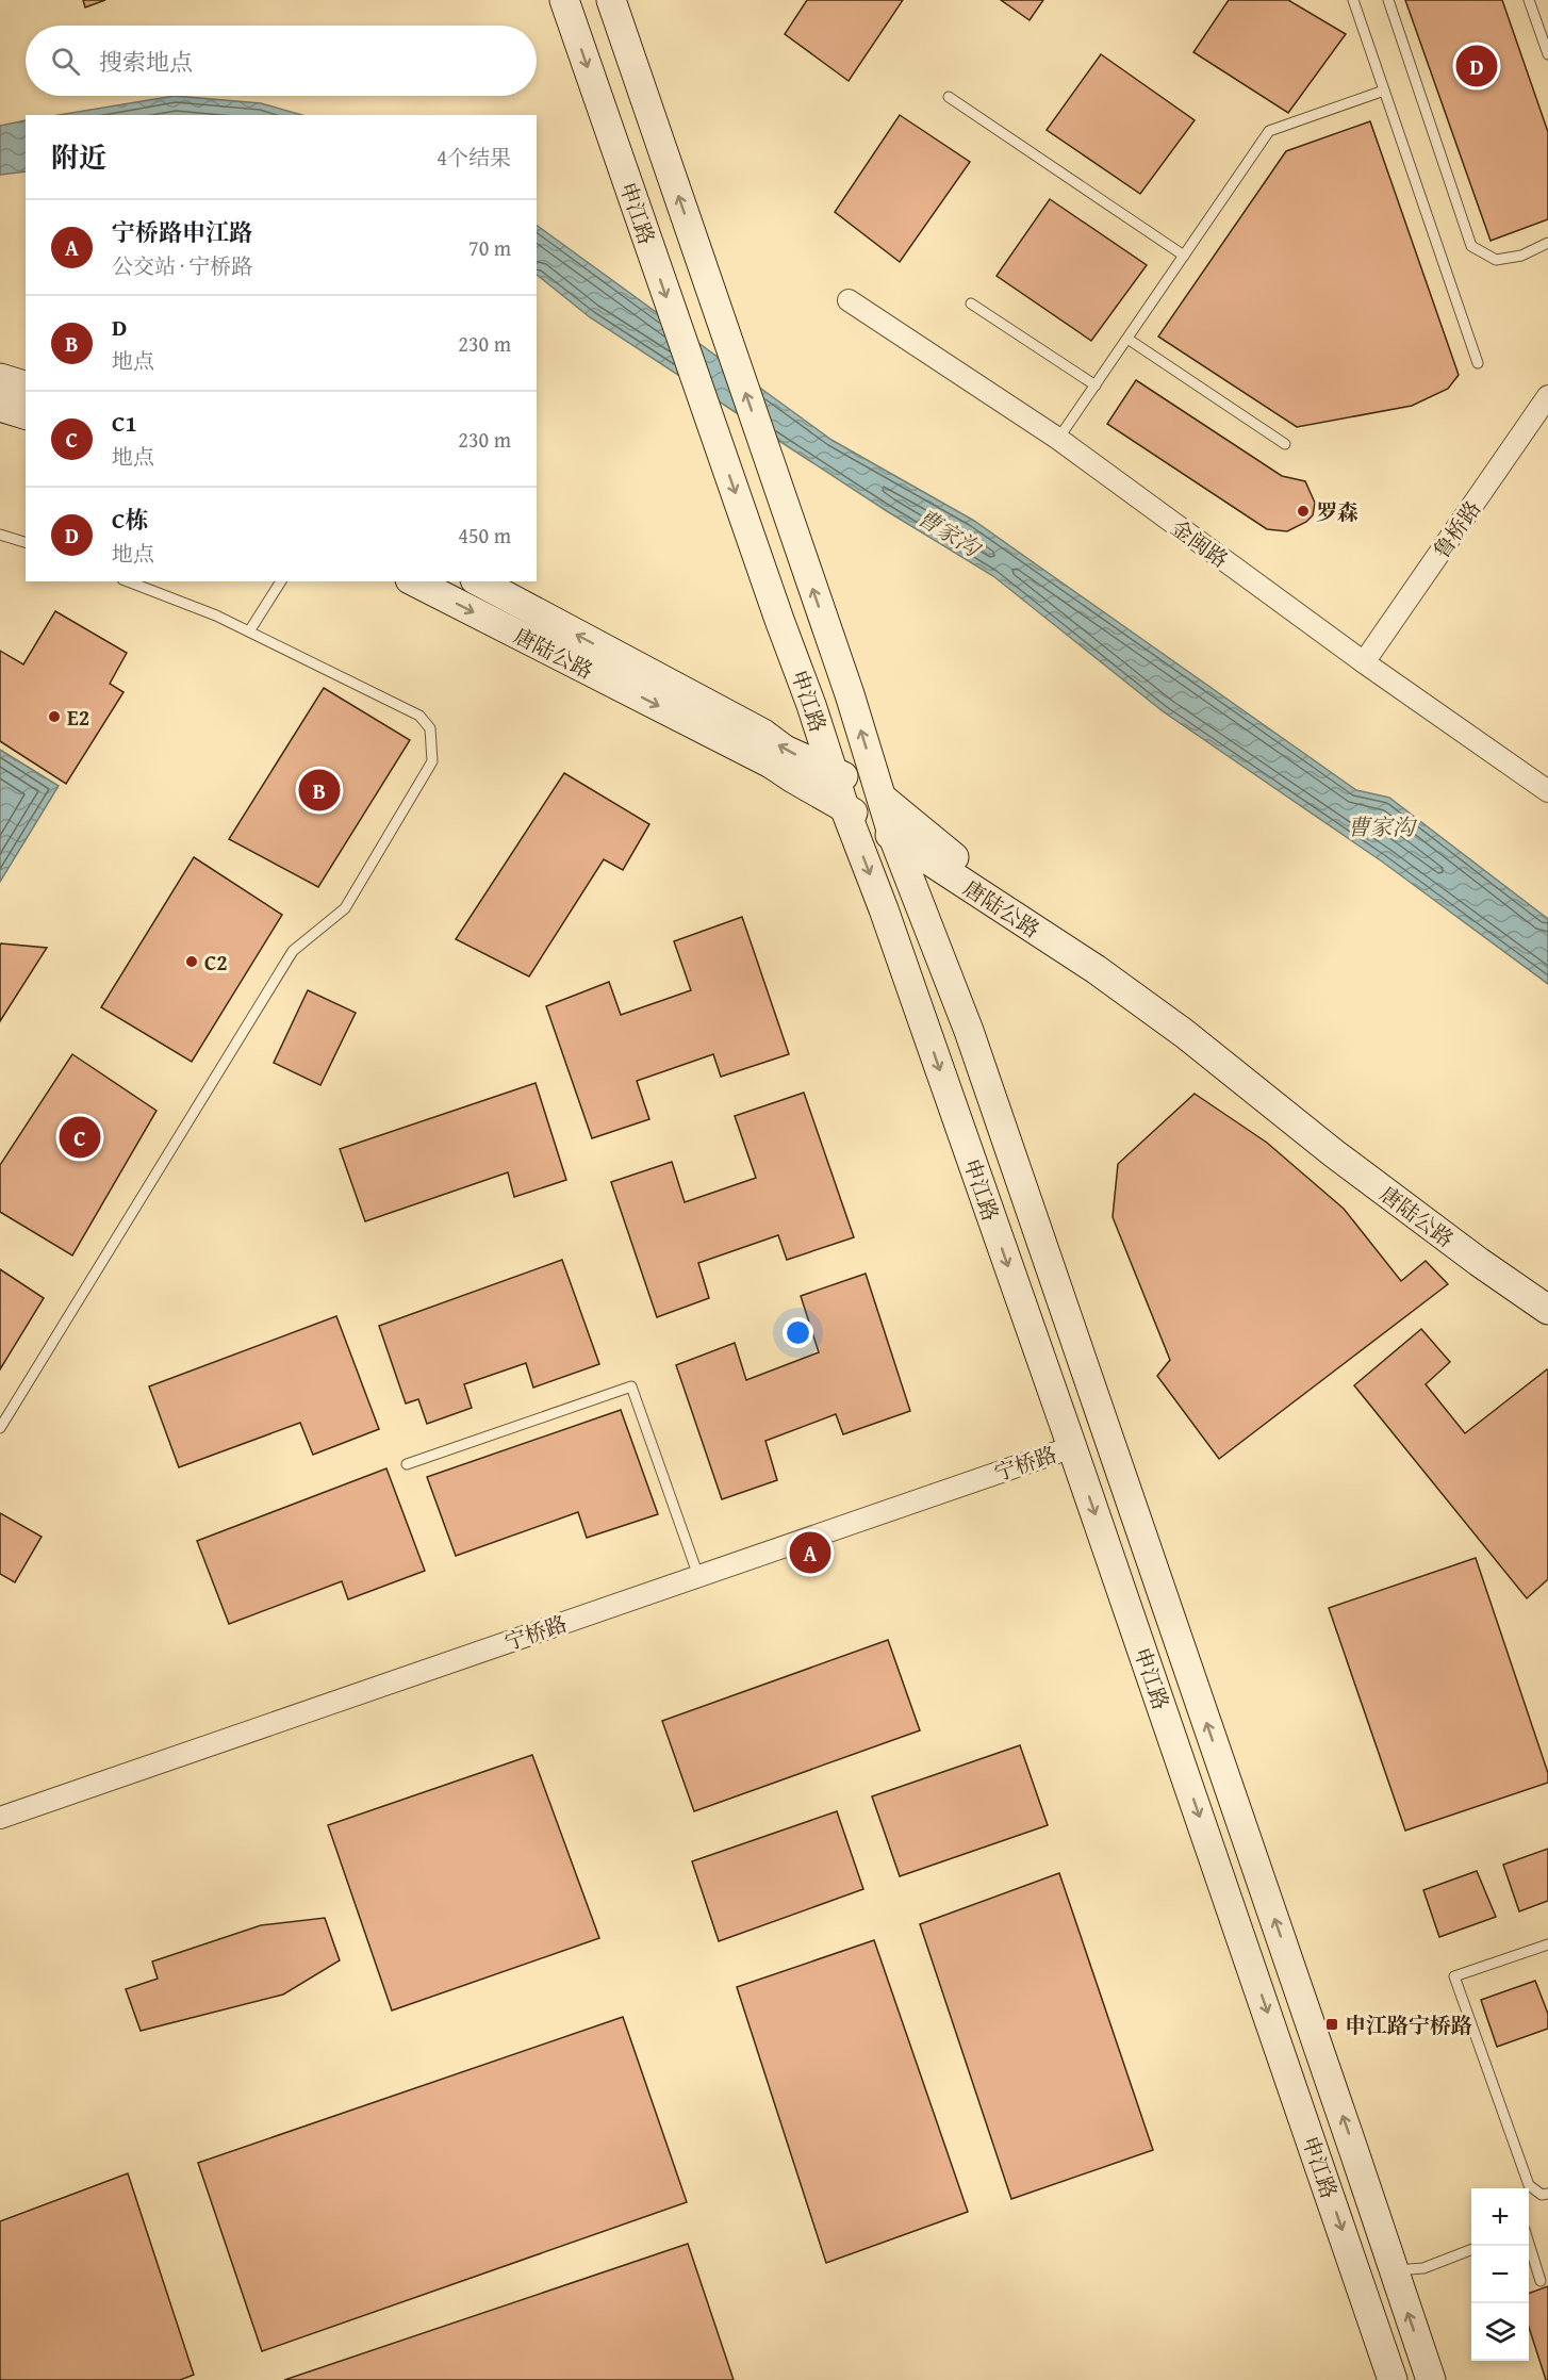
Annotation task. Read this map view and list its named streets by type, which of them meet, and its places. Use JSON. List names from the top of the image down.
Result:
{
  "streets": {
    "main road": ["申江路", "唐陆公路"],
    "street": ["鲁桥路", "金闽路", "宁桥路"]
  },
  "crossings": [
    ["申江路", "唐陆公路"],
    ["申江路", "宁桥路"],
    ["鲁桥路", "金闽路"]
  ],
  "water": ["曹家沟"],
  "places": {
    "other": ["罗森", "E2", "C2"],
    "transit": ["申江路宁桥路"]
  },
  "page": {
    "search": "搜索地点",
    "pins": [
      "D",
      "B",
      "C",
      "A"
    ],
    "heading": ["附近", "4个结果"],
    "list": [
      {
        "mark": "A",
        "name": "宁桥路申江路",
        "note": "公交站 · 宁桥路",
        "value": "70 m"
      },
      {
        "mark": "B",
        "name": "D",
        "note": "地点",
        "value": "230 m"
      },
      {
        "mark": "C",
        "name": "C1",
        "note": "地点",
        "value": "230 m"
      },
      {
        "mark": "D",
        "name": "C栋",
        "note": "地点",
        "value": "450 m"
      }
    ],
    "map_buttons": ["+", "−"]
  }
}
